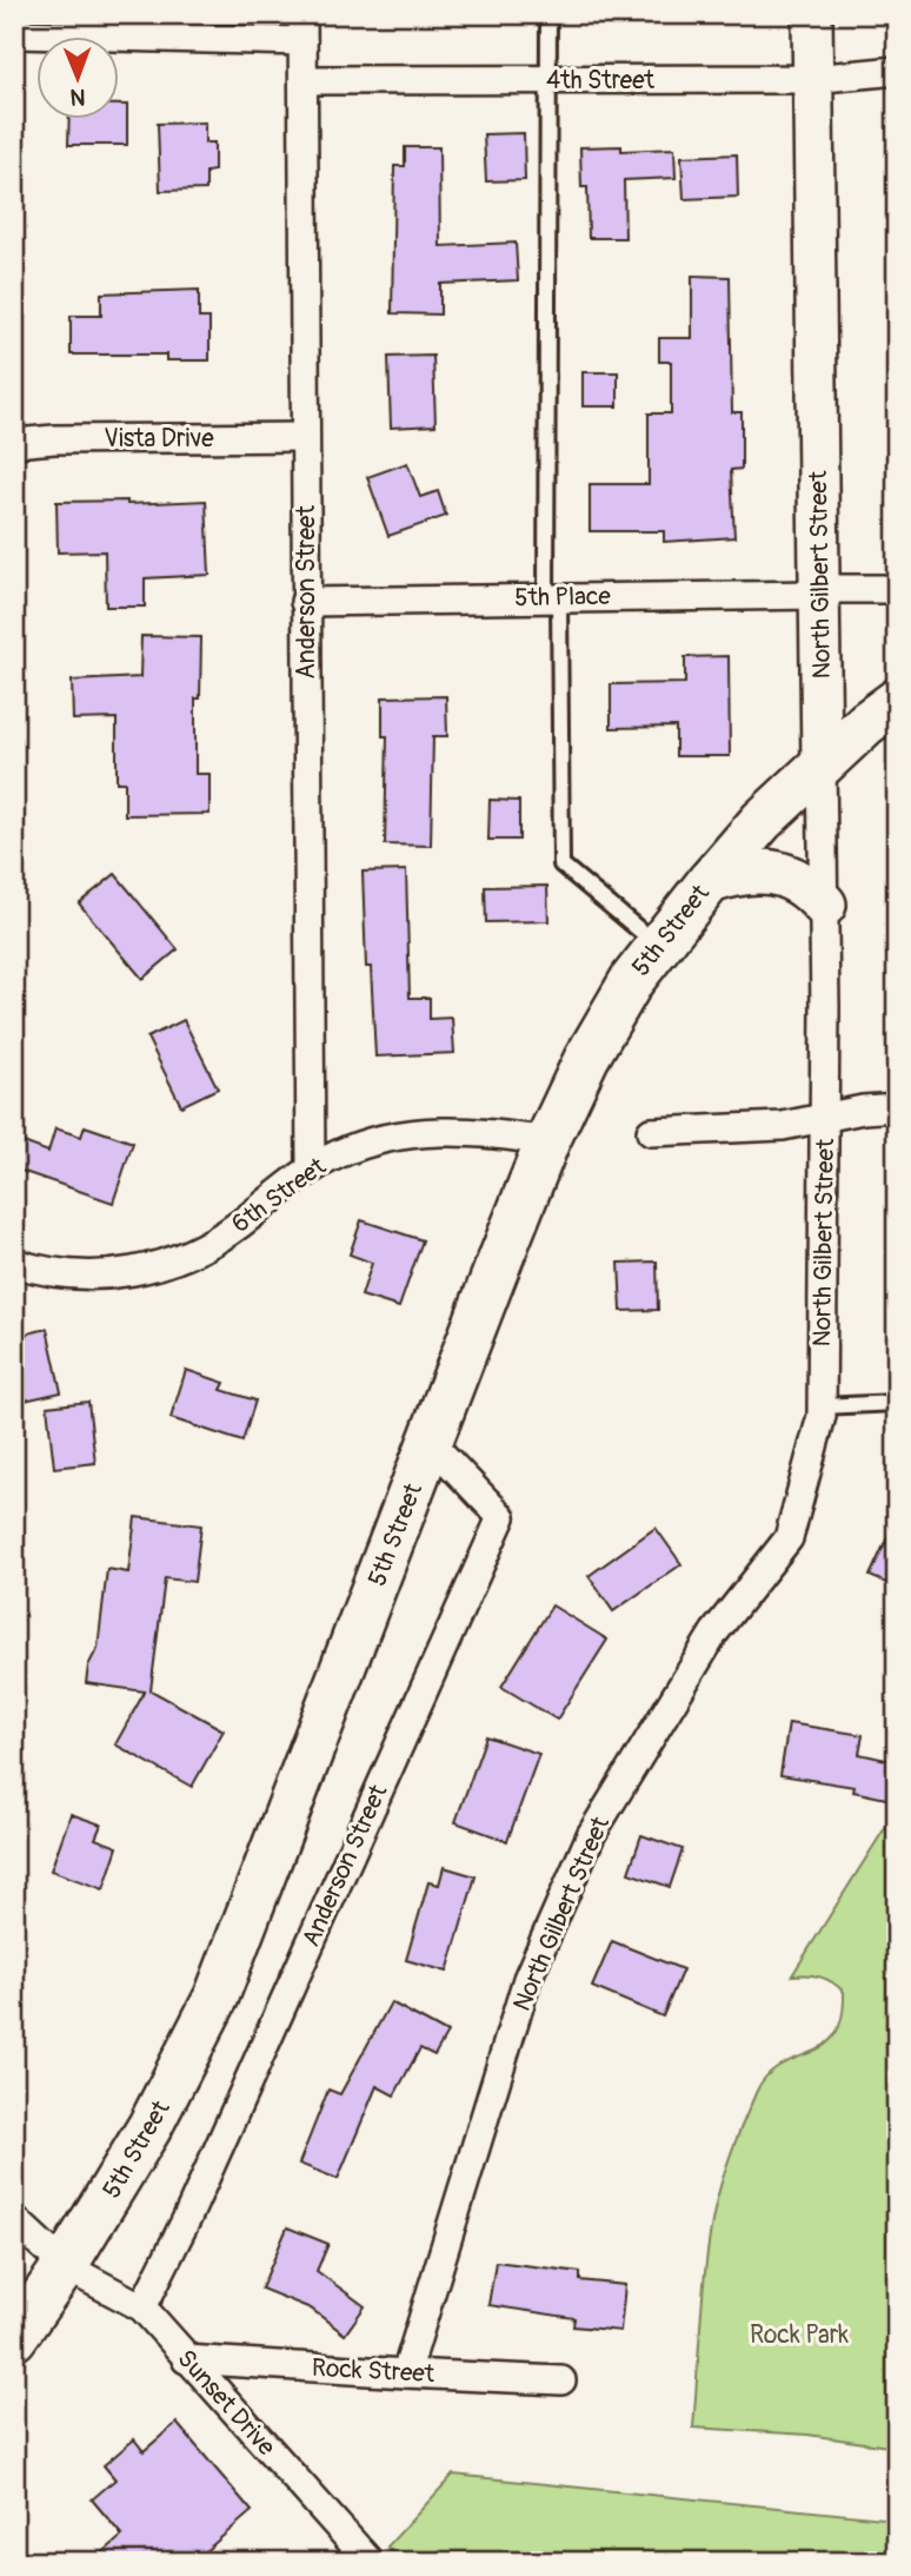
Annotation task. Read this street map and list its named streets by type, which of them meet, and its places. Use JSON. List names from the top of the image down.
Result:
{
  "streets": {
    "main road": ["5th Street"],
    "street": [
      "4th Street",
      "Vista Drive",
      "North Gilbert Street",
      "Anderson Street",
      "5th Place",
      "6th Street",
      "Rock Street",
      "Sunset Drive"
    ]
  },
  "crossings": [
    ["4th Street", "North Gilbert Street"],
    ["4th Street", "Anderson Street"],
    ["Vista Drive", "Anderson Street"],
    ["North Gilbert Street", "5th Place"],
    ["North Gilbert Street", "5th Street"],
    ["North Gilbert Street", "Rock Street"],
    ["Anderson Street", "5th Place"],
    ["Anderson Street", "5th Street"],
    ["Anderson Street", "6th Street"],
    ["Anderson Street", "Sunset Drive"],
    ["5th Street", "6th Street"],
    ["5th Street", "Sunset Drive"],
    ["Rock Street", "Sunset Drive"]
  ],
  "parks": ["Rock Park"],
  "north": "bottom"
}
